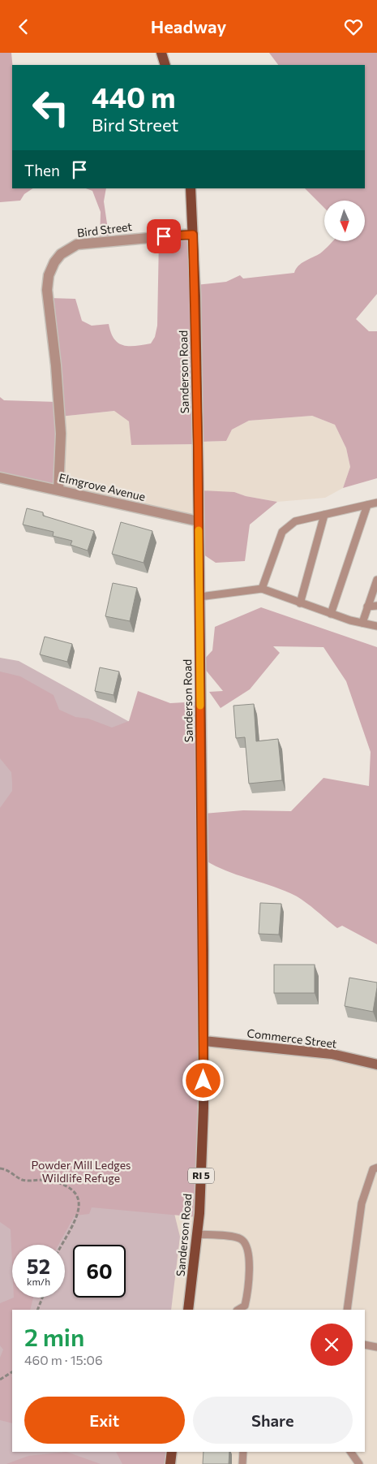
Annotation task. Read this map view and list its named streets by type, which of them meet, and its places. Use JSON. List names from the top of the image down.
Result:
{
  "streets": {
    "main road": ["Sanderson Road", "RI 5"],
    "street": ["Bird Street", "Elmgrove Avenue", "Commerce Street"]
  },
  "crossings": [
    ["Bird Street", "Sanderson Road"],
    ["Bird Street", "Elmgrove Avenue"],
    ["Sanderson Road", "Elmgrove Avenue"],
    ["Sanderson Road", "Commerce Street"]
  ],
  "parks": ["Powder Mill Ledges Wildlife Refuge"],
  "north": "bottom",
  "page": {
    "header": "Headway",
    "turn": ["440 m", "Bird Street"],
    "then": "Then",
    "speed": "52 km/h",
    "limit": "60",
    "heading": ["2 min", "460 m · 15:06"],
    "buttons": ["Exit", "Share"]
  }
}
